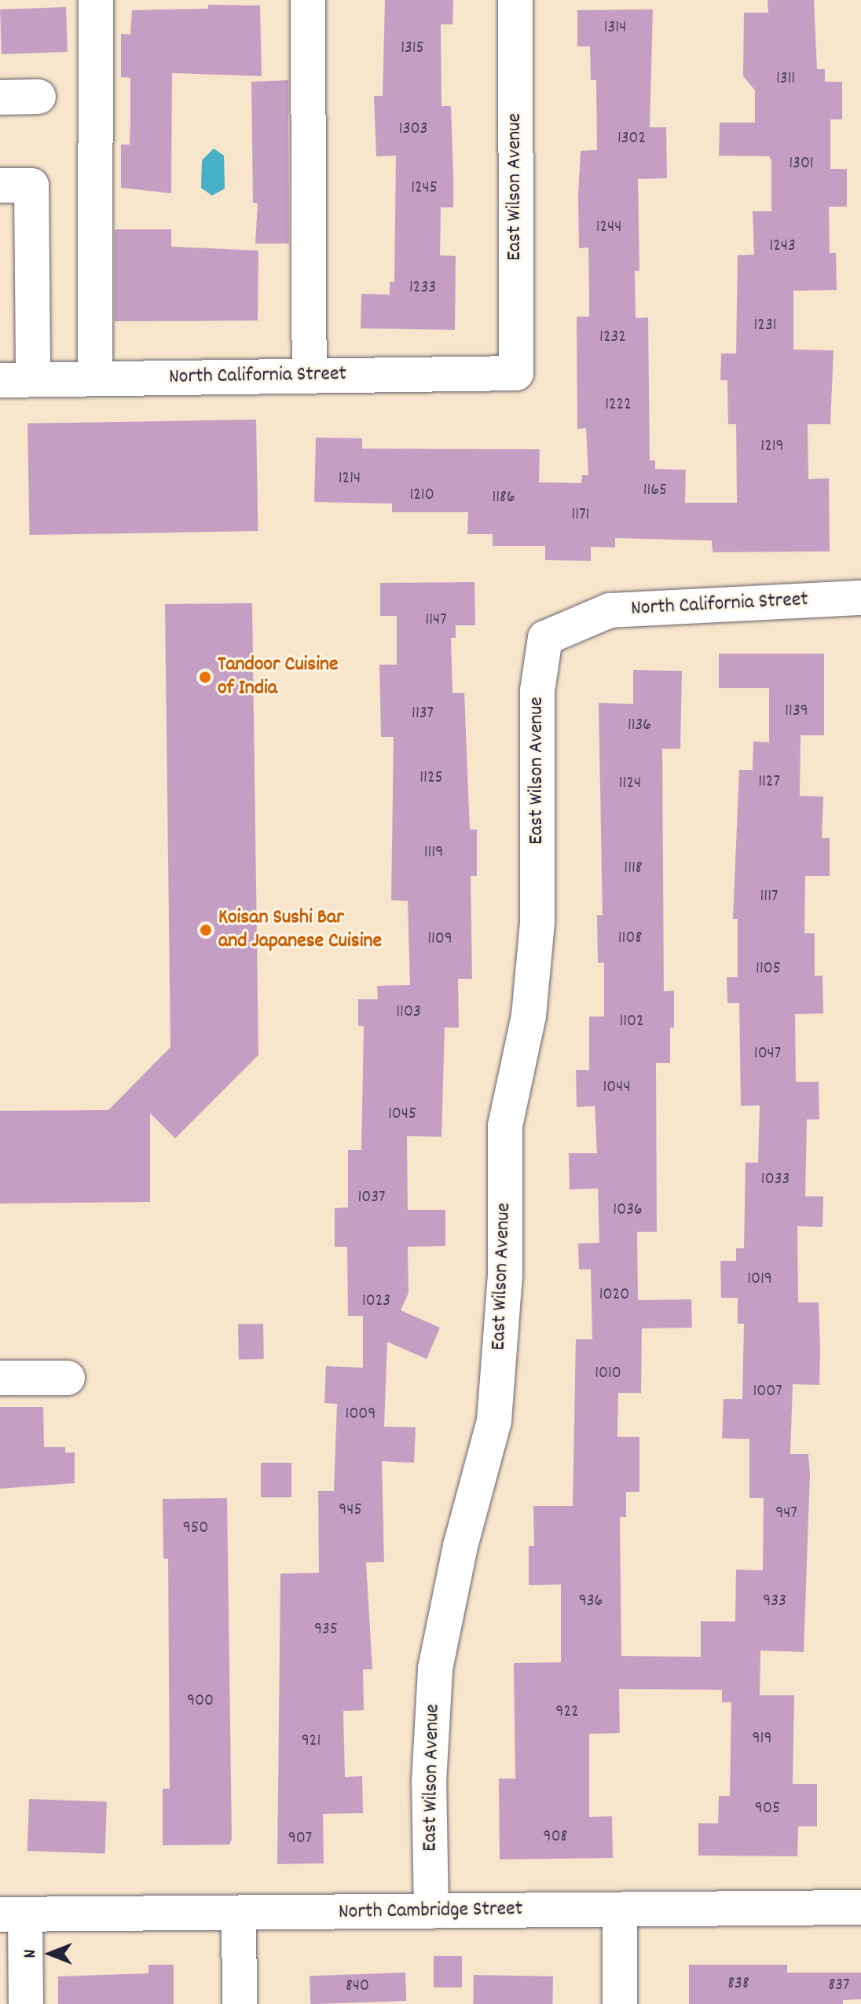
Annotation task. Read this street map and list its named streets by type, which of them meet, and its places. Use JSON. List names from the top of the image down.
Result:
{
  "streets": {
    "street": ["East Wilson Avenue", "North California Street", "North Cambridge Street"]
  },
  "crossings": [
    ["East Wilson Avenue", "North California Street"],
    ["East Wilson Avenue", "North Cambridge Street"]
  ],
  "places": ["Tandoor Cuisine of India", "Koisan Sushi Bar and Japanese Cuisine"],
  "house_numbers": [
    "1314",
    "1315",
    "1311",
    "1303",
    "1302",
    "1301",
    "1245",
    "1244",
    "1243",
    "1233",
    "1231",
    "1232",
    "1222",
    "1219",
    "1214",
    "1165",
    "1210",
    "1186",
    "1171",
    "1147",
    "1139",
    "1137",
    "1136",
    "1125",
    "1127",
    "1124",
    "1119",
    "1118",
    "1117",
    "1108",
    "1109",
    "1105",
    "1103",
    "1102",
    "1047",
    "1044",
    "1045",
    "1033",
    "1037",
    "1036",
    "1019",
    "1020",
    "1023",
    "1010",
    "1007",
    "1009",
    "945",
    "947",
    "950",
    "936",
    "933",
    "935",
    "900",
    "922",
    "919",
    "921",
    "905",
    "908",
    "907",
    "838",
    "837",
    "840"
  ],
  "north": "left"
}
